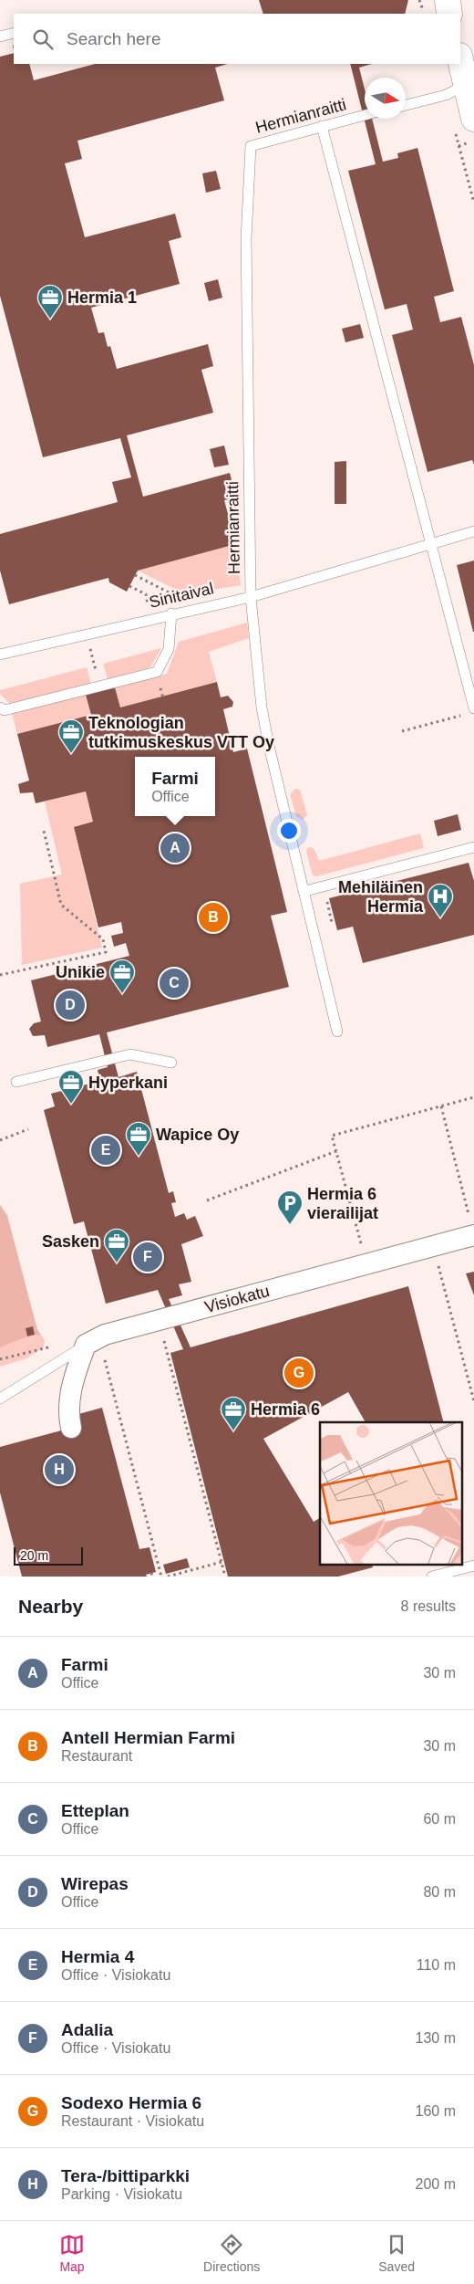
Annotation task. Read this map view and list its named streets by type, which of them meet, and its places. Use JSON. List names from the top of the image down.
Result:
{
  "streets": {
    "street": ["Visiokatu"],
    "lane": ["Hermianraitti", "Sinitaival"]
  },
  "crossings": [
    ["Hermianraitti", "Sinitaival"]
  ],
  "places": {
    "office": [
      "Hermia 1",
      "Teknologian tutkimuskeskus VTT Oy",
      "Unikie",
      "Hyperkani",
      "Wapice Oy",
      "Sasken",
      "Hermia 6"
    ],
    "hospital": ["Mehiläinen Hermia"],
    "parking": ["Hermia 6 vierailijat"]
  },
  "scale_bar": "20 m",
  "north": "right",
  "page": {
    "search": "Search here",
    "popup": ["Farmi", "Office"],
    "pins": [
      "A",
      "B",
      "C",
      "D",
      "E",
      "F",
      "G",
      "H"
    ],
    "scale": "20 m",
    "heading": ["Nearby", "8 results"],
    "list": [
      {
        "mark": "A",
        "name": "Farmi",
        "note": "Office",
        "value": "30 m"
      },
      {
        "mark": "B",
        "name": "Antell Hermian Farmi",
        "note": "Restaurant",
        "value": "30 m"
      },
      {
        "mark": "C",
        "name": "Etteplan",
        "note": "Office",
        "value": "60 m"
      },
      {
        "mark": "D",
        "name": "Wirepas",
        "note": "Office",
        "value": "80 m"
      },
      {
        "mark": "E",
        "name": "Hermia 4",
        "note": "Office · Visiokatu",
        "value": "110 m"
      },
      {
        "mark": "F",
        "name": "Adalia",
        "note": "Office · Visiokatu",
        "value": "130 m"
      },
      {
        "mark": "G",
        "name": "Sodexo Hermia 6",
        "note": "Restaurant · Visiokatu",
        "value": "160 m"
      },
      {
        "mark": "H",
        "name": "Tera-/bittiparkki",
        "note": "Parking · Visiokatu",
        "value": "200 m"
      }
    ],
    "nav": ["Map", "Directions", "Saved"]
  }
}
